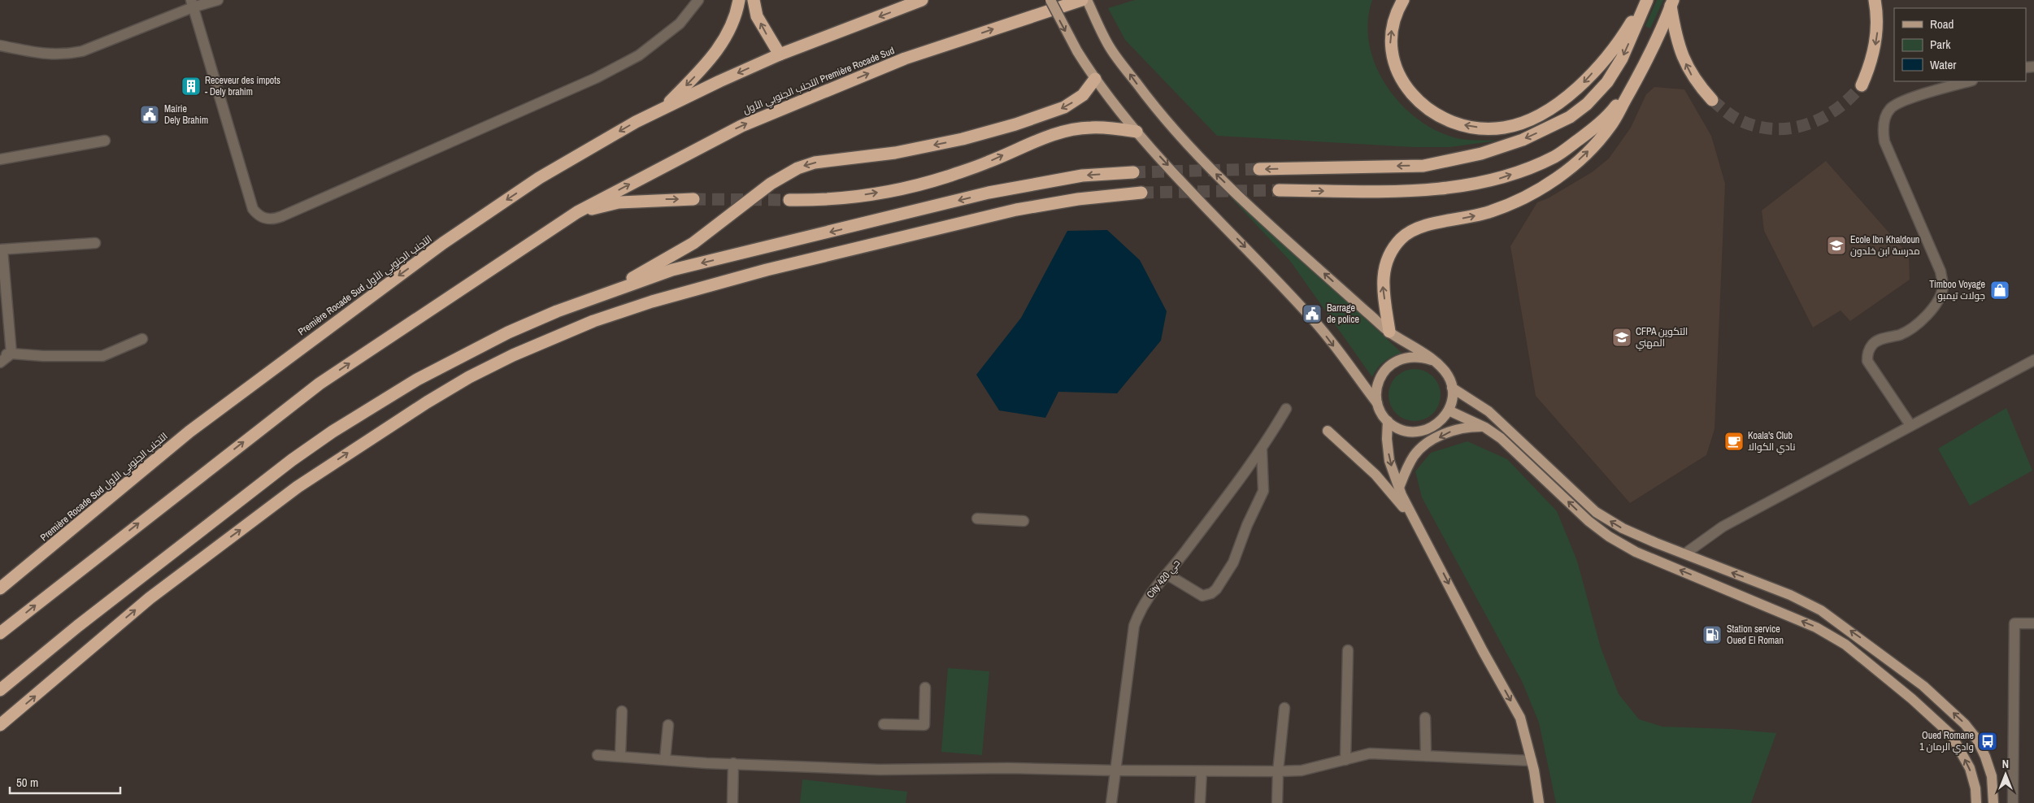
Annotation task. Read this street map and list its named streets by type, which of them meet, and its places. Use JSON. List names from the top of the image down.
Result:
{
  "streets": {
    "highway": ["التجنب الجنوبي الأول Première Rocade Sud", "Première Rocade Sud التجنب الجنوبي الأول"],
    "street": ["City 420 حي"]
  },
  "places": {
    "building": ["Receveur des impots - Dely brahim"],
    "public building": ["Mairie Dely Brahim", "Barrage de police"],
    "school or university": ["Ecole Ibn Khaldoun مدرسة ابن خلدون", "CFPA التكوين المهني"],
    "shop": ["Timboo Voyage جولات تيمبو"],
    "cafe": ["Koala's Club نادي الكوالا"],
    "fuel station": ["Station service Oued El Roman"],
    "bus stop": ["Oued Romane 1 وادي الرمان"]
  },
  "legend": ["Road", "Park", "Water"],
  "scale_bar": "50 m",
  "north": "top"
}
